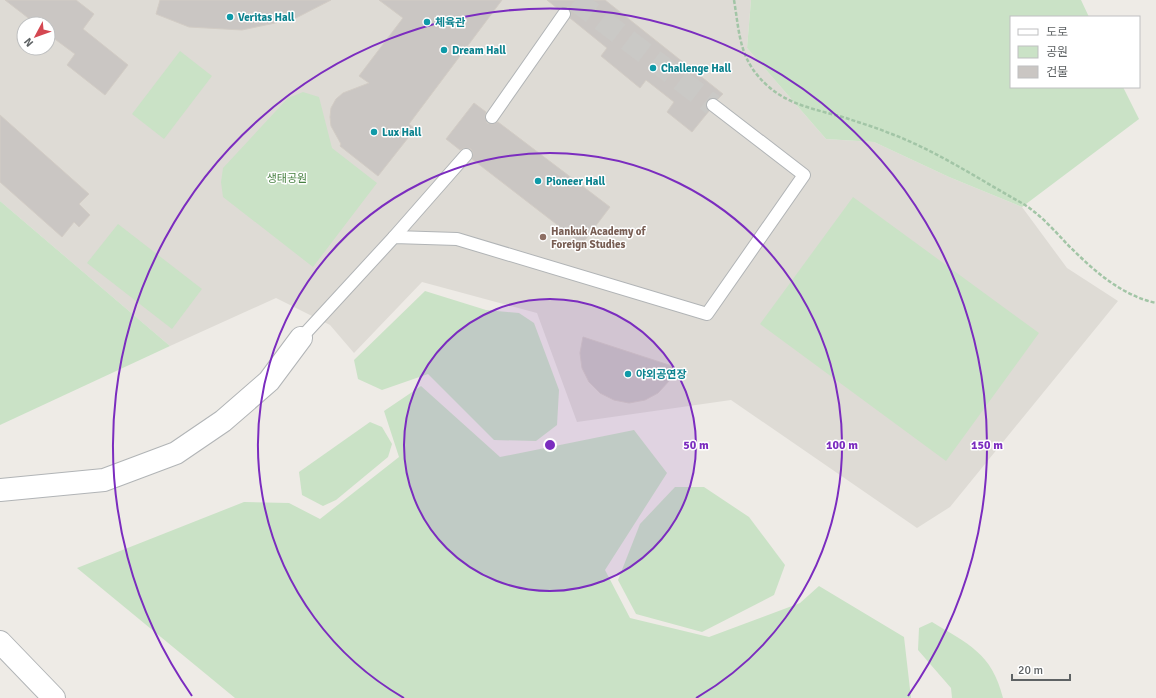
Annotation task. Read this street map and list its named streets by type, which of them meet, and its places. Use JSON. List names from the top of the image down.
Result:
{
  "parks": ["생태공원"],
  "places": [
    "Veritas Hall",
    "체육관",
    "Dream Hall",
    "Challenge Hall",
    "Lux Hall",
    "Pioneer Hall",
    "Hankuk Academy of Foreign Studies",
    "야외공연장"
  ],
  "legend": ["도로", "공원", "건물"],
  "scale_bar": "20 m",
  "north": "bottom left",
  "rings": ["50 m", "100 m", "150 m"]
}
